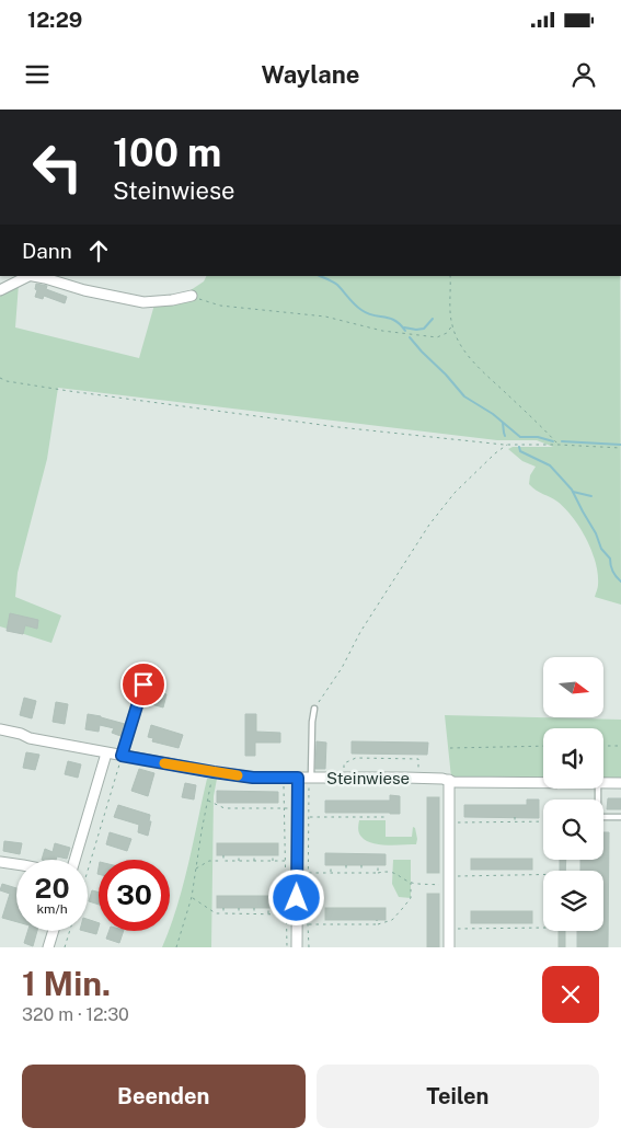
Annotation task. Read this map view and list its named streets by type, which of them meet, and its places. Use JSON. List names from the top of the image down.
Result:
{
  "streets": {
    "street": ["Steinwiese"]
  },
  "north": "right",
  "page": {
    "status": "12:29",
    "header": "Waylane",
    "turn": ["100 m", "Steinwiese"],
    "then": "Dann",
    "speed": "20 km/h",
    "limit": "30",
    "heading": ["1 Min.", "320 m · 12:30"],
    "buttons": ["Beenden", "Teilen"]
  }
}
